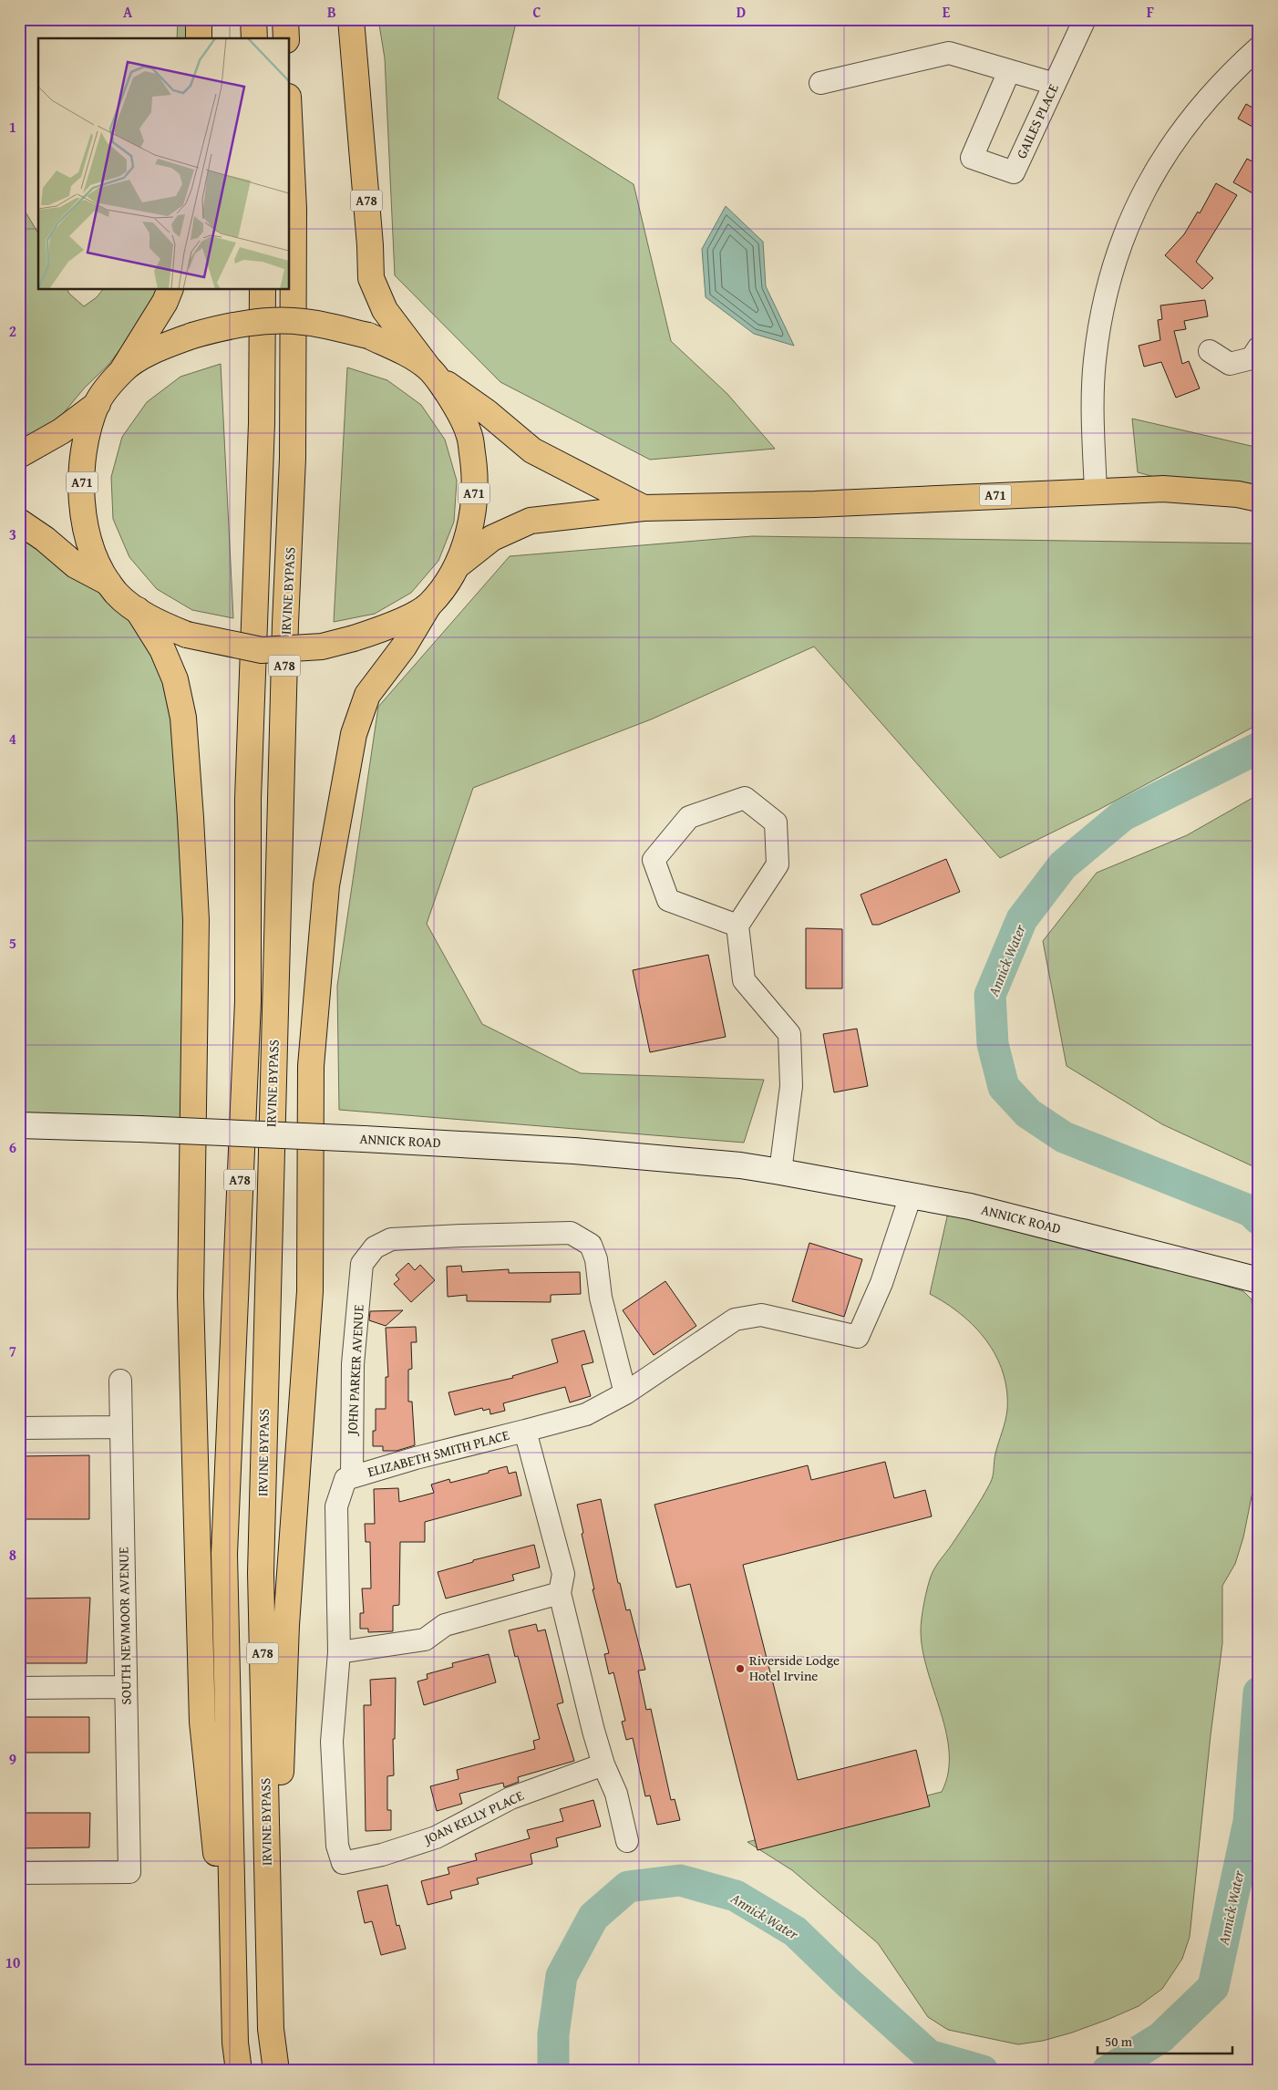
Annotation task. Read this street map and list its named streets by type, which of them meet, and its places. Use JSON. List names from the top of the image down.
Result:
{
  "streets": {
    "main road": [
      "A78",
      "A71",
      "IRVINE BYPASS",
      "ANNICK ROAD"
    ],
    "street": [
      "GAILES PLACE",
      "JOHN PARKER AVENUE",
      "ELIZABETH SMITH PLACE",
      "SOUTH NEWMOOR AVENUE",
      "JOAN KELLY PLACE"
    ]
  },
  "crossings": [
    ["A78", "A71"],
    ["A78", "IRVINE BYPASS"],
    ["ANNICK ROAD", "ELIZABETH SMITH PLACE"],
    ["JOHN PARKER AVENUE", "ELIZABETH SMITH PLACE"]
  ],
  "water": ["Annick Water"],
  "places": ["Riverside Lodge Hotel Irvine"],
  "scale_bar": "50 m",
  "grid": {
    "columns": [
      "A",
      "B",
      "C",
      "D",
      "E",
      "F"
    ],
    "rows": [
      "1",
      "2",
      "3",
      "4",
      "5",
      "6",
      "7",
      "8",
      "9",
      "10"
    ]
  }
}
